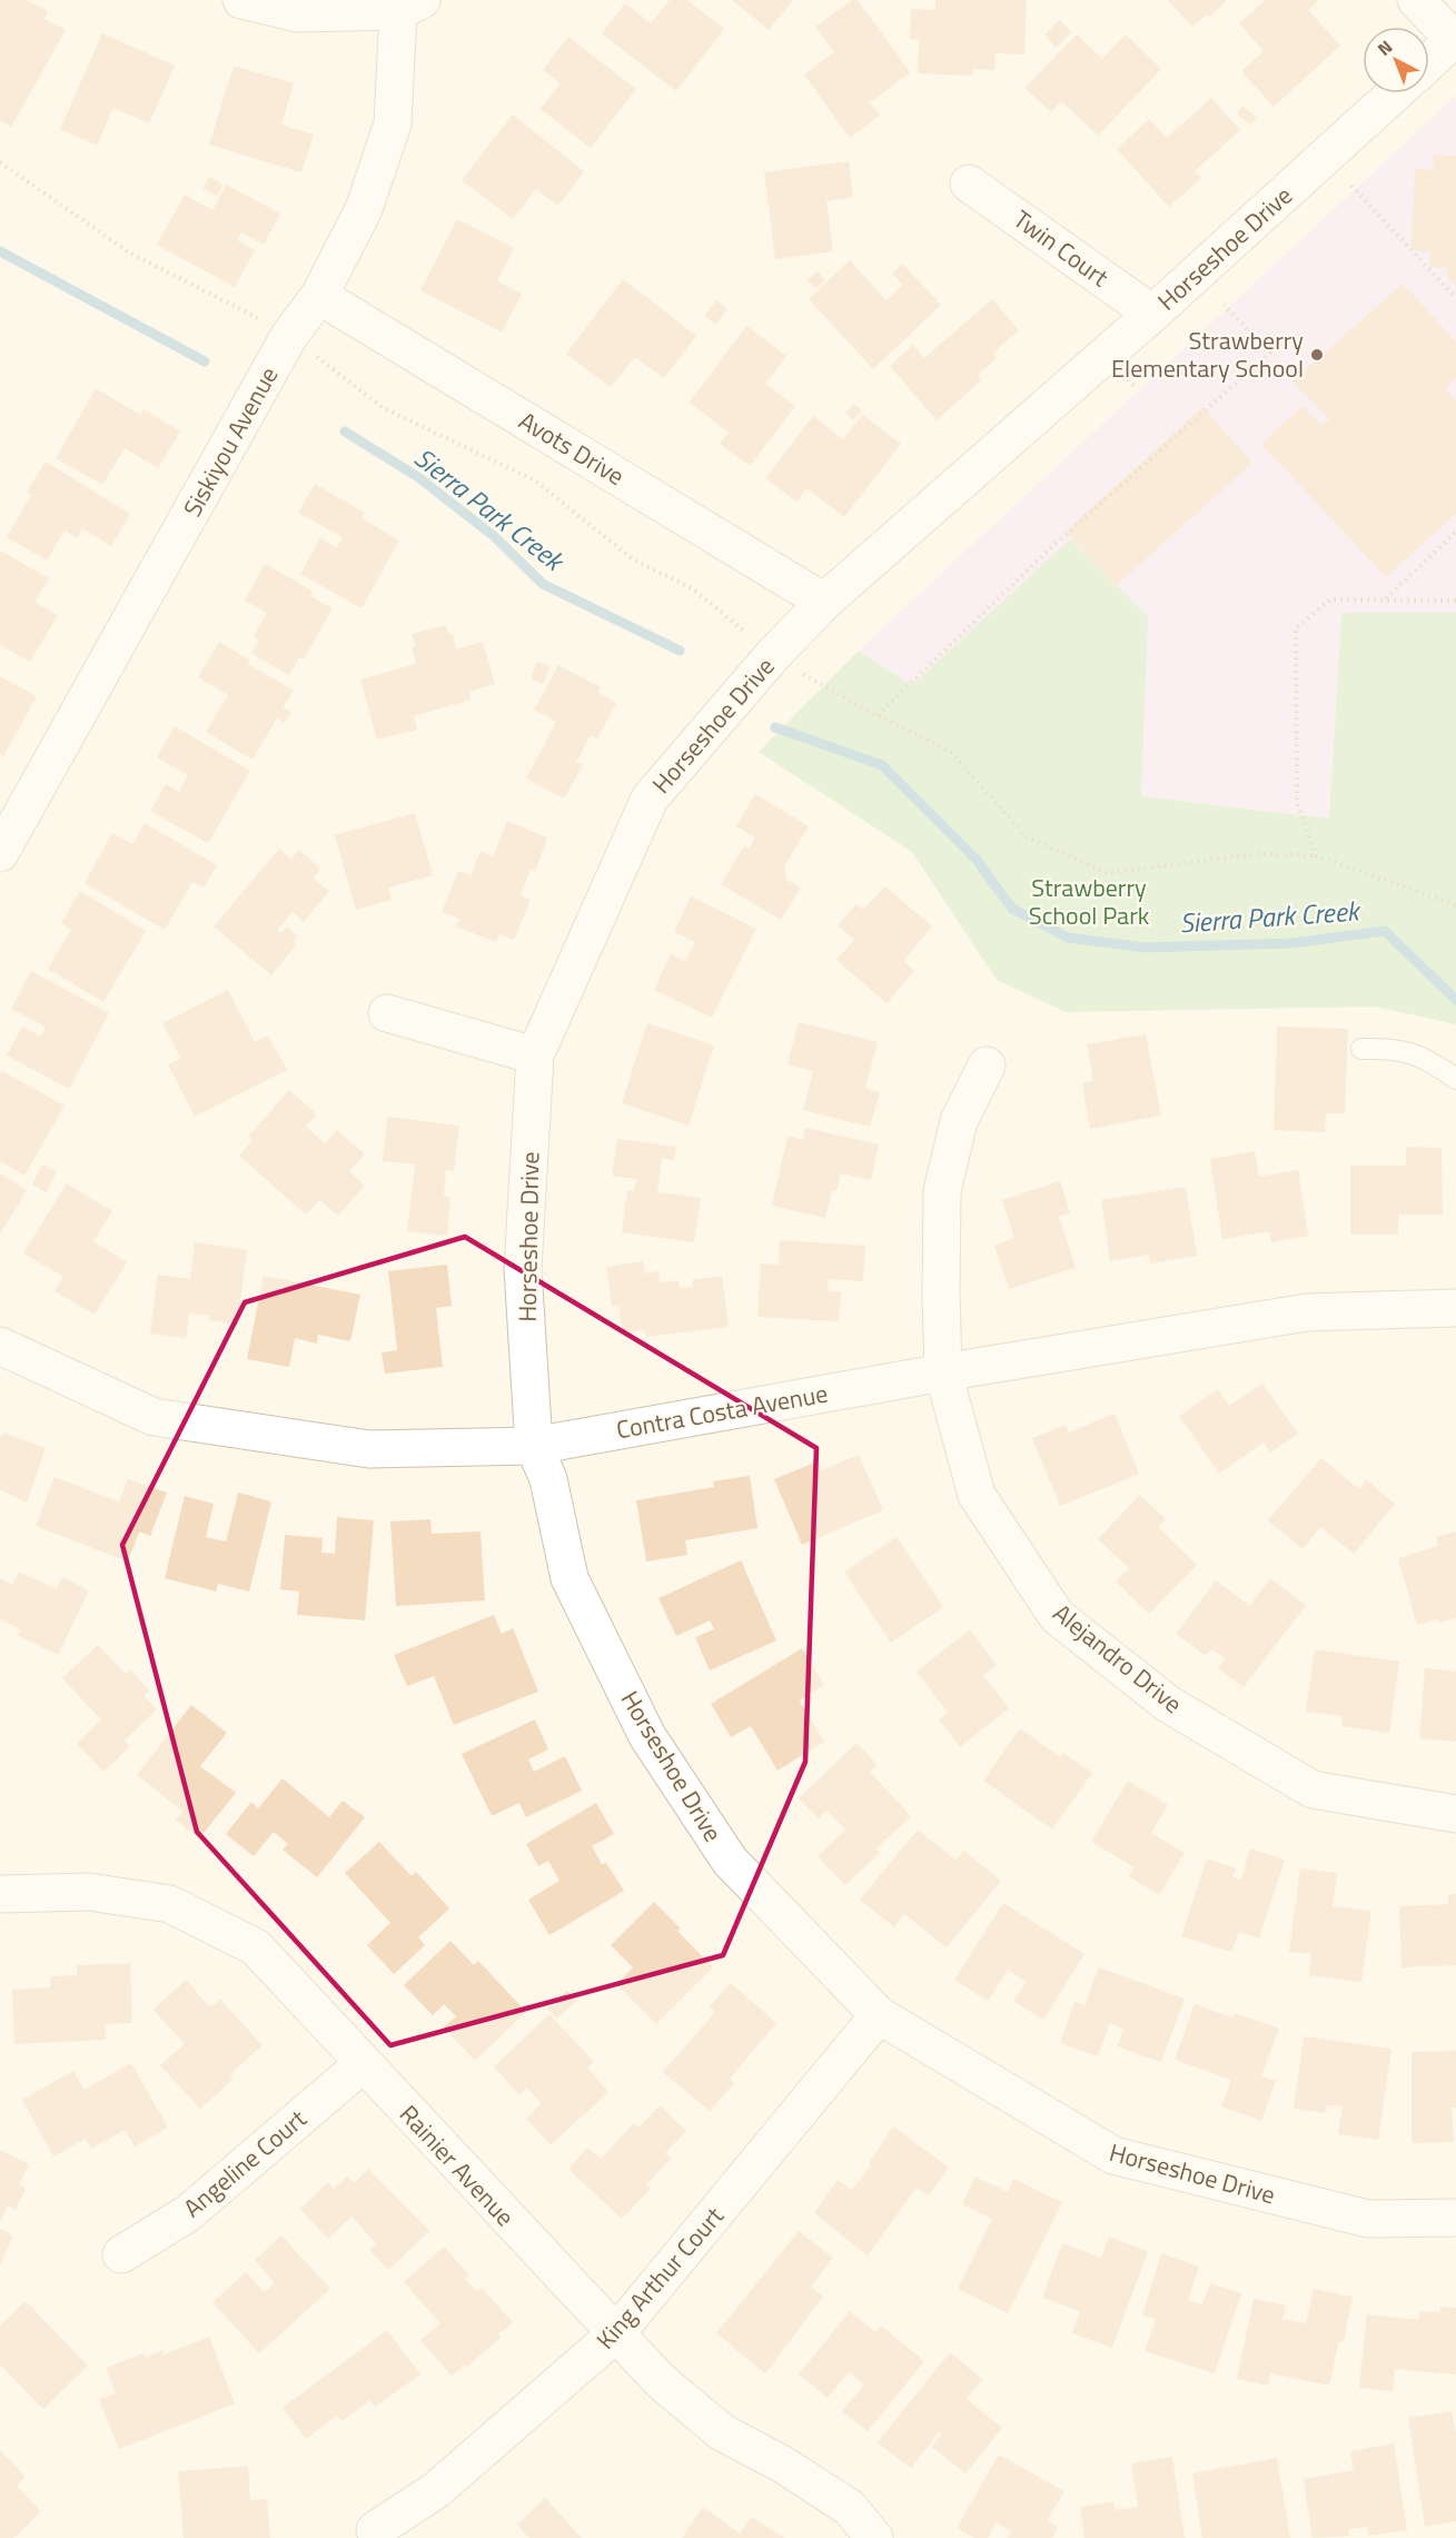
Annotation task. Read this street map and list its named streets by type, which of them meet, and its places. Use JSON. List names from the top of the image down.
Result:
{
  "streets": {
    "street": [
      "Twin Court",
      "Horseshoe Drive",
      "Siskiyou Avenue",
      "Avots Drive",
      "Contra Costa Avenue",
      "Alejandro Drive",
      "Angeline Court",
      "Rainier Avenue",
      "King Arthur Court"
    ]
  },
  "crossings": [
    ["Twin Court", "Horseshoe Drive"],
    ["Horseshoe Drive", "Avots Drive"],
    ["Horseshoe Drive", "Contra Costa Avenue"],
    ["Horseshoe Drive", "King Arthur Court"],
    ["Siskiyou Avenue", "Avots Drive"],
    ["Contra Costa Avenue", "Alejandro Drive"],
    ["Angeline Court", "Rainier Avenue"],
    ["Rainier Avenue", "King Arthur Court"]
  ],
  "water": ["Sierra Park Creek"],
  "parks": ["Strawberry School Park"],
  "places": ["Strawberry Elementary School"],
  "north": "top left"
}
